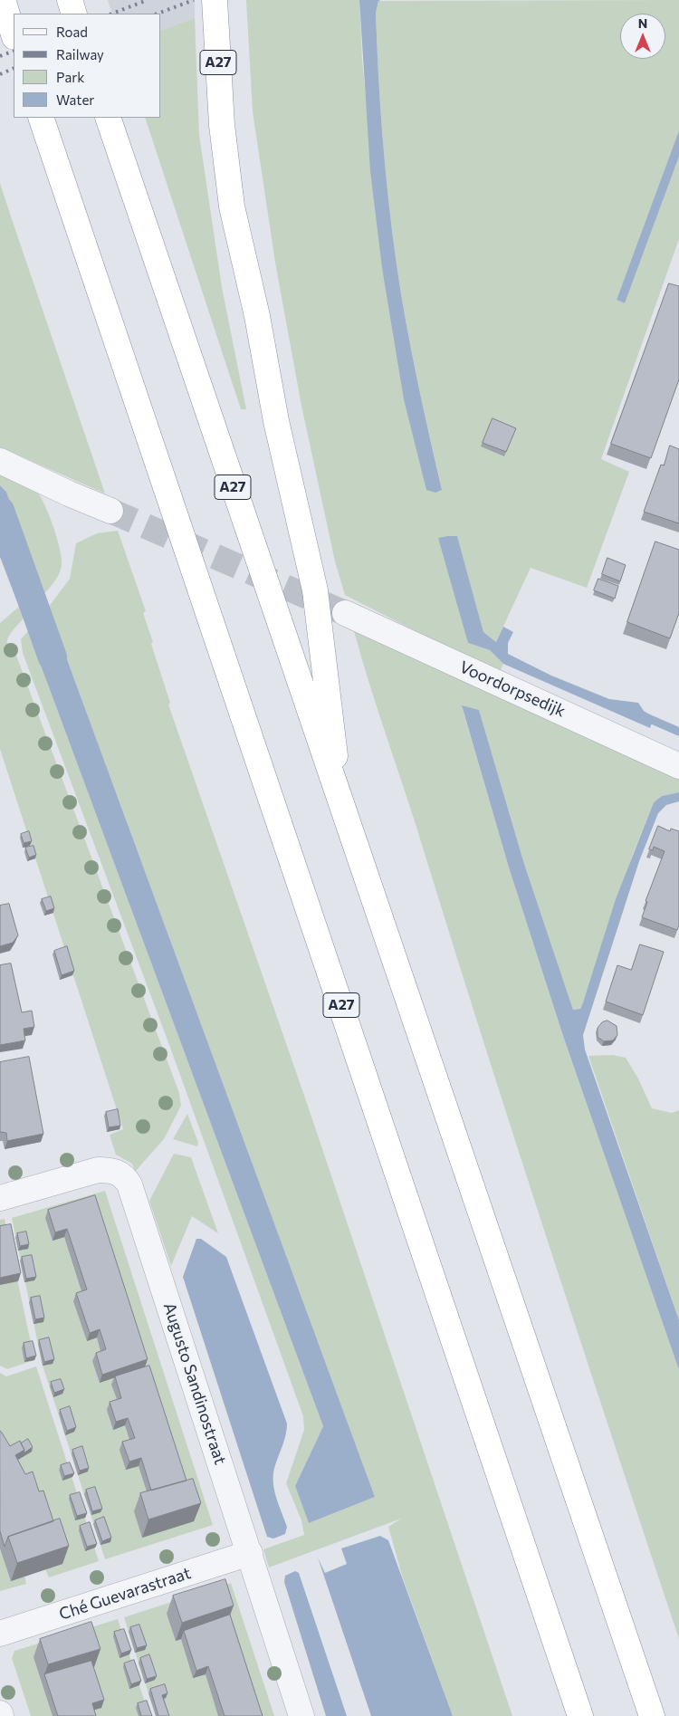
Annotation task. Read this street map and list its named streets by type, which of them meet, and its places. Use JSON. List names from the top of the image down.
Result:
{
  "streets": {
    "highway": ["A27"],
    "street": ["Voordorpsedijk", "Augusto Sandinostraat", "Ché Guevarastraat"]
  },
  "crossings": [
    ["Augusto Sandinostraat", "Ché Guevarastraat"]
  ],
  "legend": [
    "Road",
    "Railway",
    "Park",
    "Water"
  ],
  "north": "top"
}
